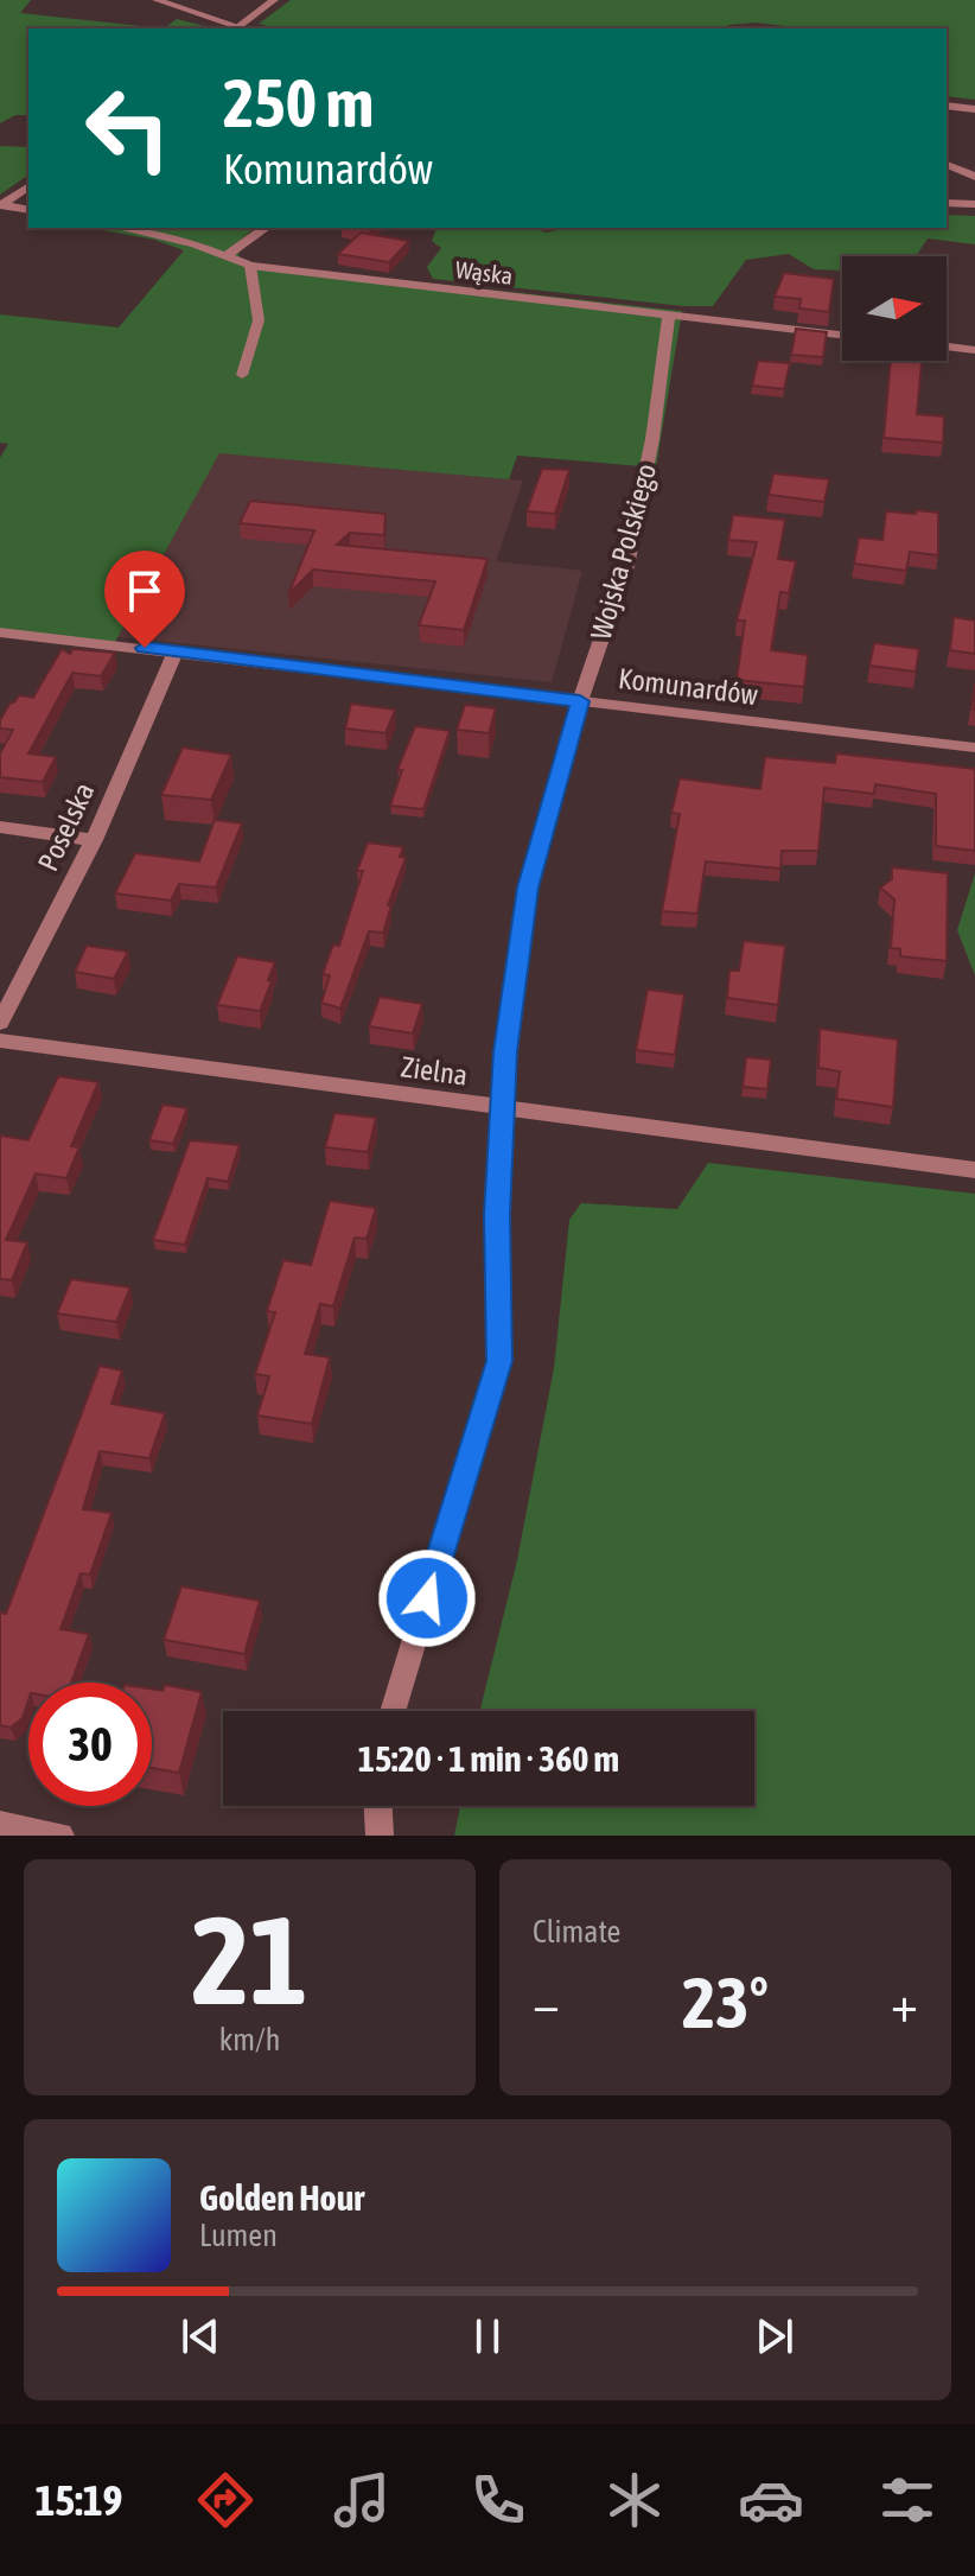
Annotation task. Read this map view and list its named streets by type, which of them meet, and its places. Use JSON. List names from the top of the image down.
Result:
{
  "streets": {
    "street": [
      "Wąska",
      "Wojska Polskiego",
      "Komunardów",
      "Poselska",
      "Zielna"
    ]
  },
  "crossings": [
    ["Wąska", "Wojska Polskiego"],
    ["Wojska Polskiego", "Komunardów"],
    ["Wojska Polskiego", "Zielna"],
    ["Komunardów", "Poselska"]
  ],
  "north": "right",
  "page": {
    "turn": ["250 m", "Komunardów"],
    "limit": "30",
    "trip": "15:20 · 1 min · 360 m",
    "tile": [
      ["21", "km/h"],
      "Climate"
    ],
    "heat": ["−", "23°", "+"],
    "song": ["Golden Hour", "Lumen"],
    "tabs": "15:19"
  }
}
